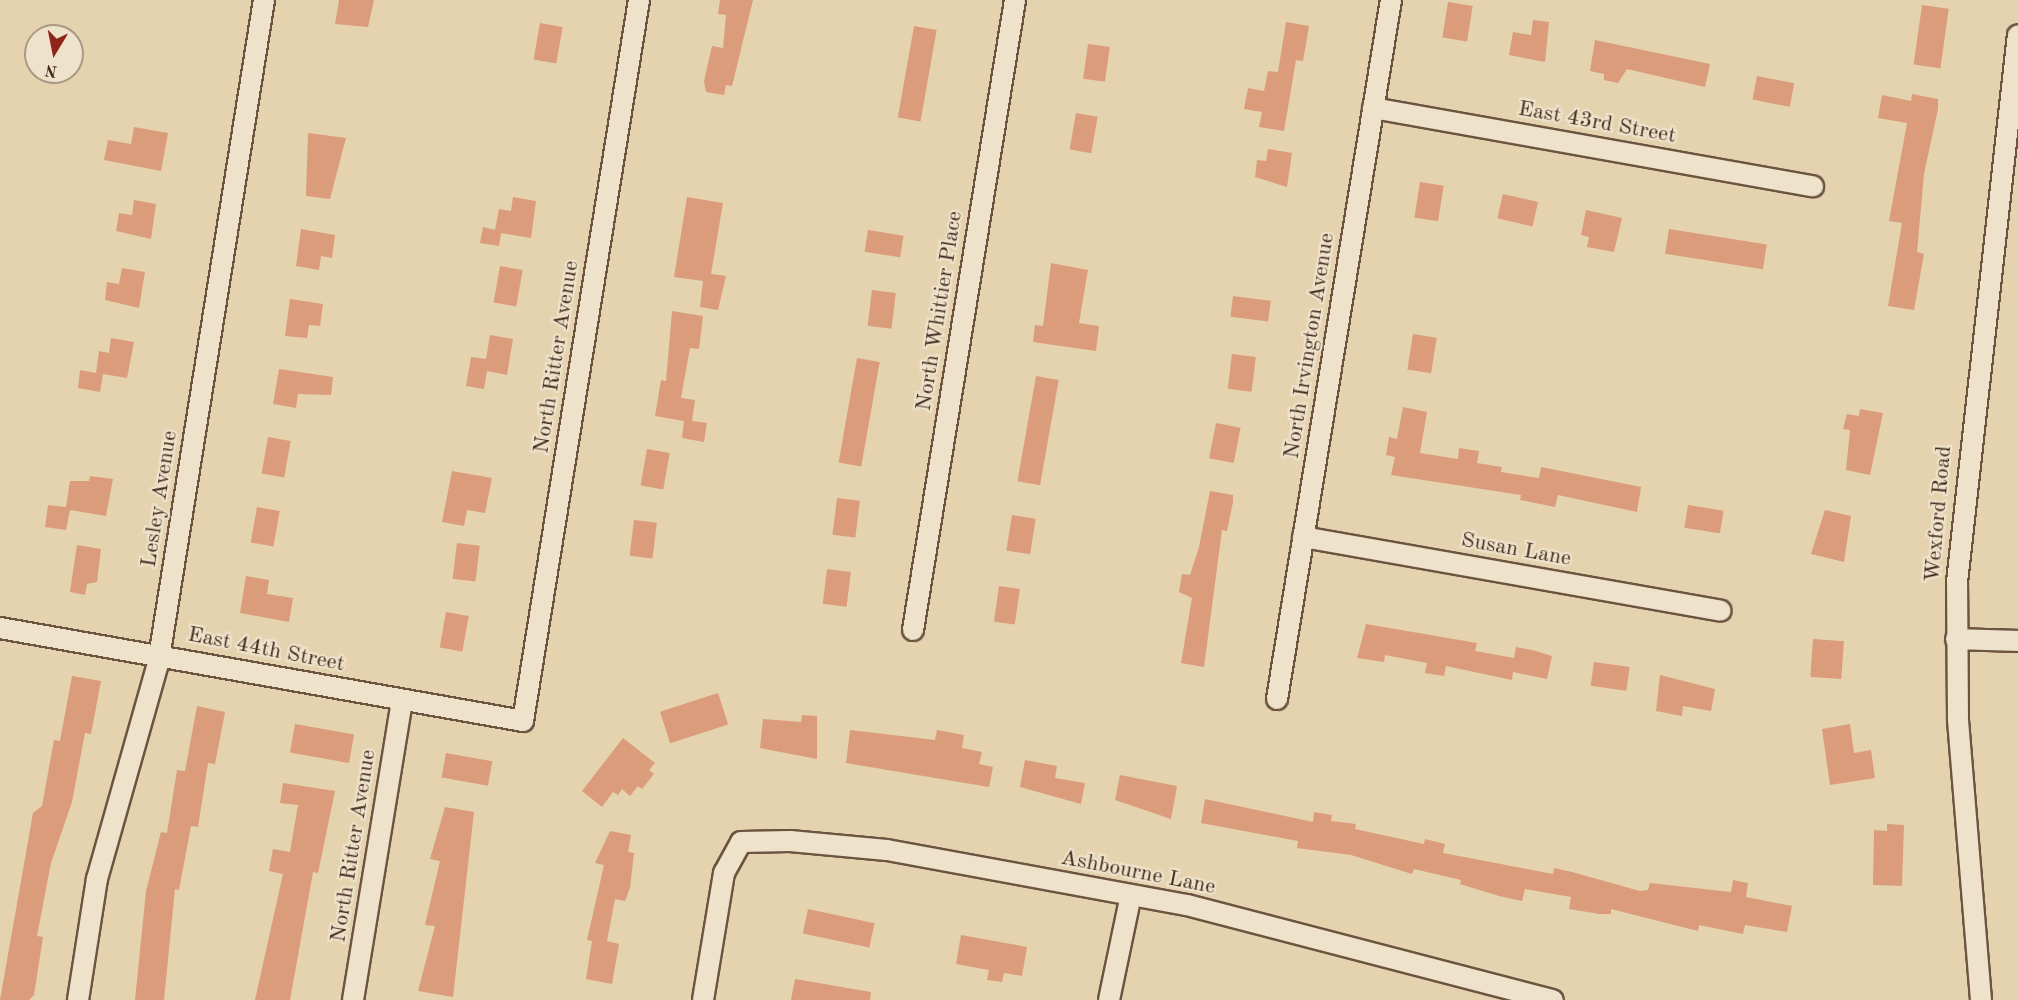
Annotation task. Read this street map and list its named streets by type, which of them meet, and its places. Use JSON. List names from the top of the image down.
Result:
{
  "streets": {
    "street": [
      "East 43rd Street",
      "North Whittier Place",
      "North Irvington Avenue",
      "North Ritter Avenue",
      "Lesley Avenue",
      "Wexford Road",
      "Susan Lane",
      "East 44th Street",
      "Ashbourne Lane"
    ]
  },
  "crossings": [
    ["East 43rd Street", "North Irvington Avenue"],
    ["North Irvington Avenue", "Susan Lane"],
    ["North Ritter Avenue", "East 44th Street"],
    ["Lesley Avenue", "East 44th Street"]
  ],
  "north": "bottom"
}
